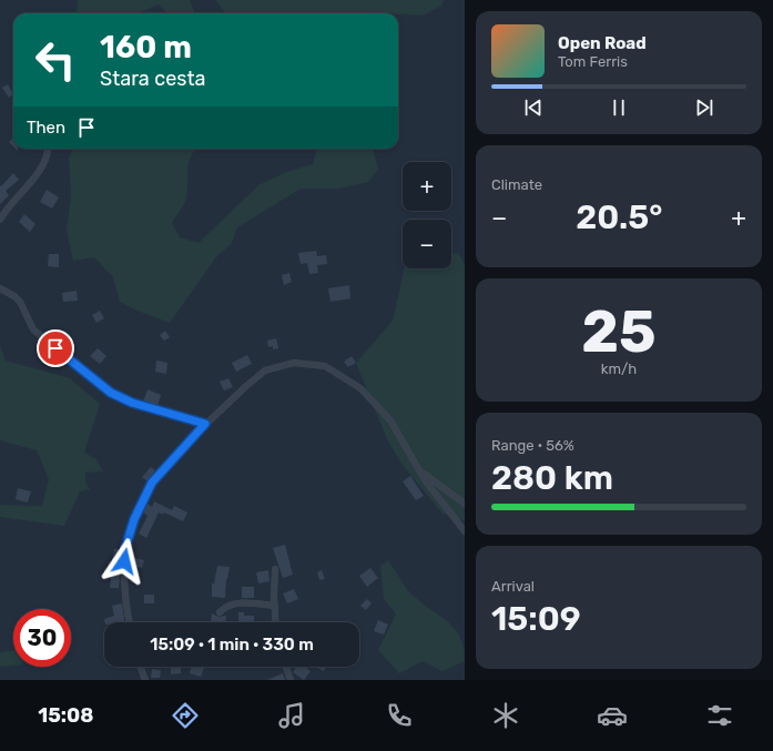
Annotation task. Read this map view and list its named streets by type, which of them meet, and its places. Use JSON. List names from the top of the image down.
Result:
{
  "page": {
    "turn": ["160 m", "Stara cesta"],
    "song": ["Open Road", "Tom Ferris"],
    "then": "Then",
    "tile": [
      "Climate",
      ["25", "km/h"],
      ["Range · 56%", "280 km"],
      ["Arrival", "15:09"]
    ],
    "map_buttons": ["+", "−"],
    "heat": ["−", "20.5°", "+"],
    "limit": "30",
    "trip": "15:09 · 1 min · 330 m",
    "tabs": "15:08"
  }
}
